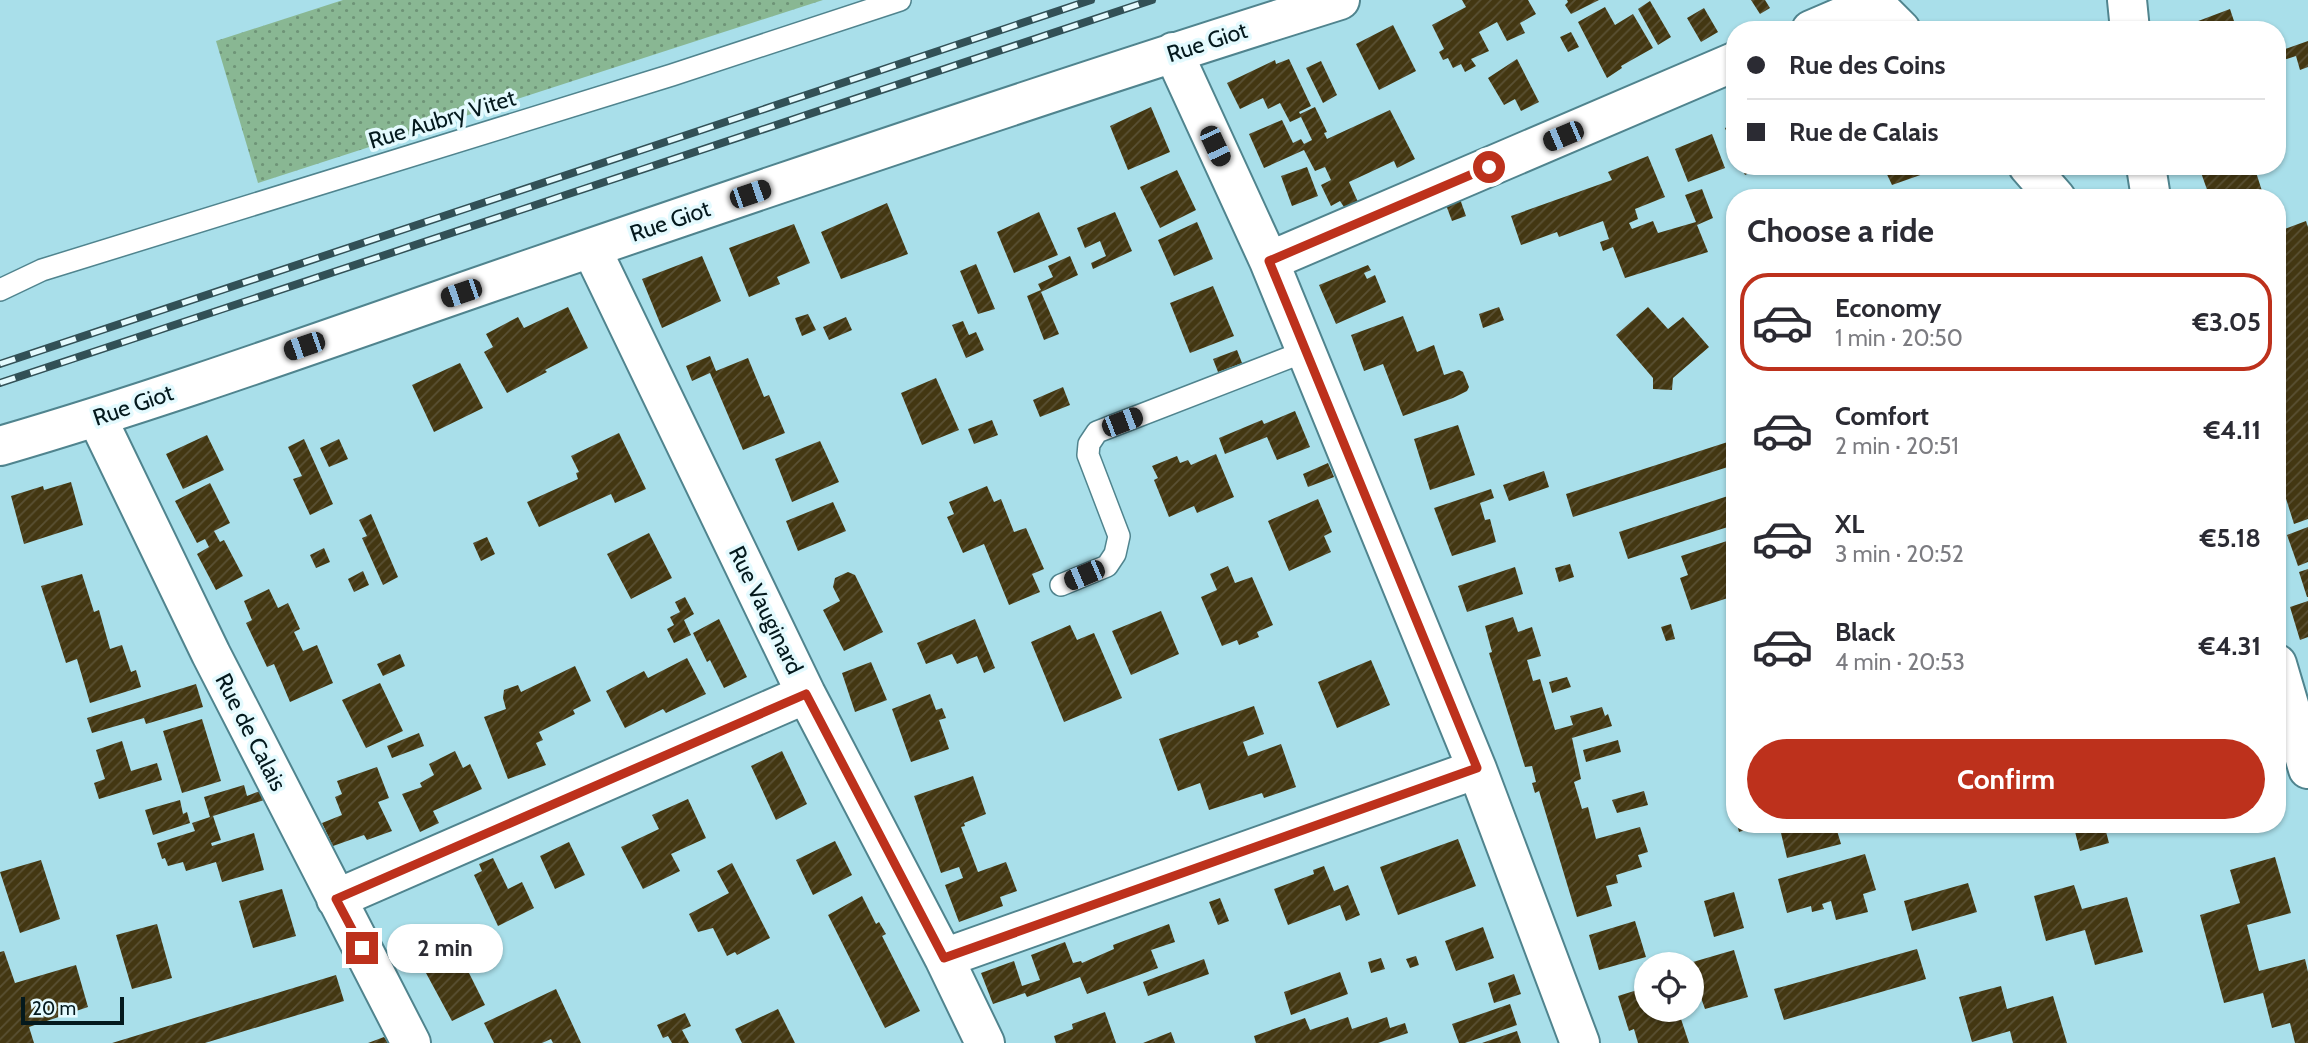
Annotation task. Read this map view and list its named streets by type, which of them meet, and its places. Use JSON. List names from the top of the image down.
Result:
{
  "streets": {
    "street": ["Rue Giot", "Rue Vauginard", "Rue de Calais"],
    "lane": ["Rue Aubry Vitet"]
  },
  "crossings": [
    ["Rue Giot", "Rue Vauginard"],
    ["Rue Giot", "Rue de Calais"]
  ],
  "scale_bar": "20 m",
  "page": {
    "banner": ["Rue des Coins", "Rue de Calais"],
    "heading": "Choose a ride",
    "list": [
      {
        "name": "Economy",
        "note": "1 min · 20:50",
        "value": "€3.05"
      },
      {
        "name": "Comfort",
        "note": "2 min · 20:51",
        "value": "€4.11"
      },
      {
        "name": "XL",
        "note": "3 min · 20:52",
        "value": "€5.18"
      },
      {
        "name": "Black",
        "note": "4 min · 20:53",
        "value": "€4.31"
      }
    ],
    "buttons": "Confirm",
    "bubble": "2 min",
    "scale": "20 m"
  }
}
